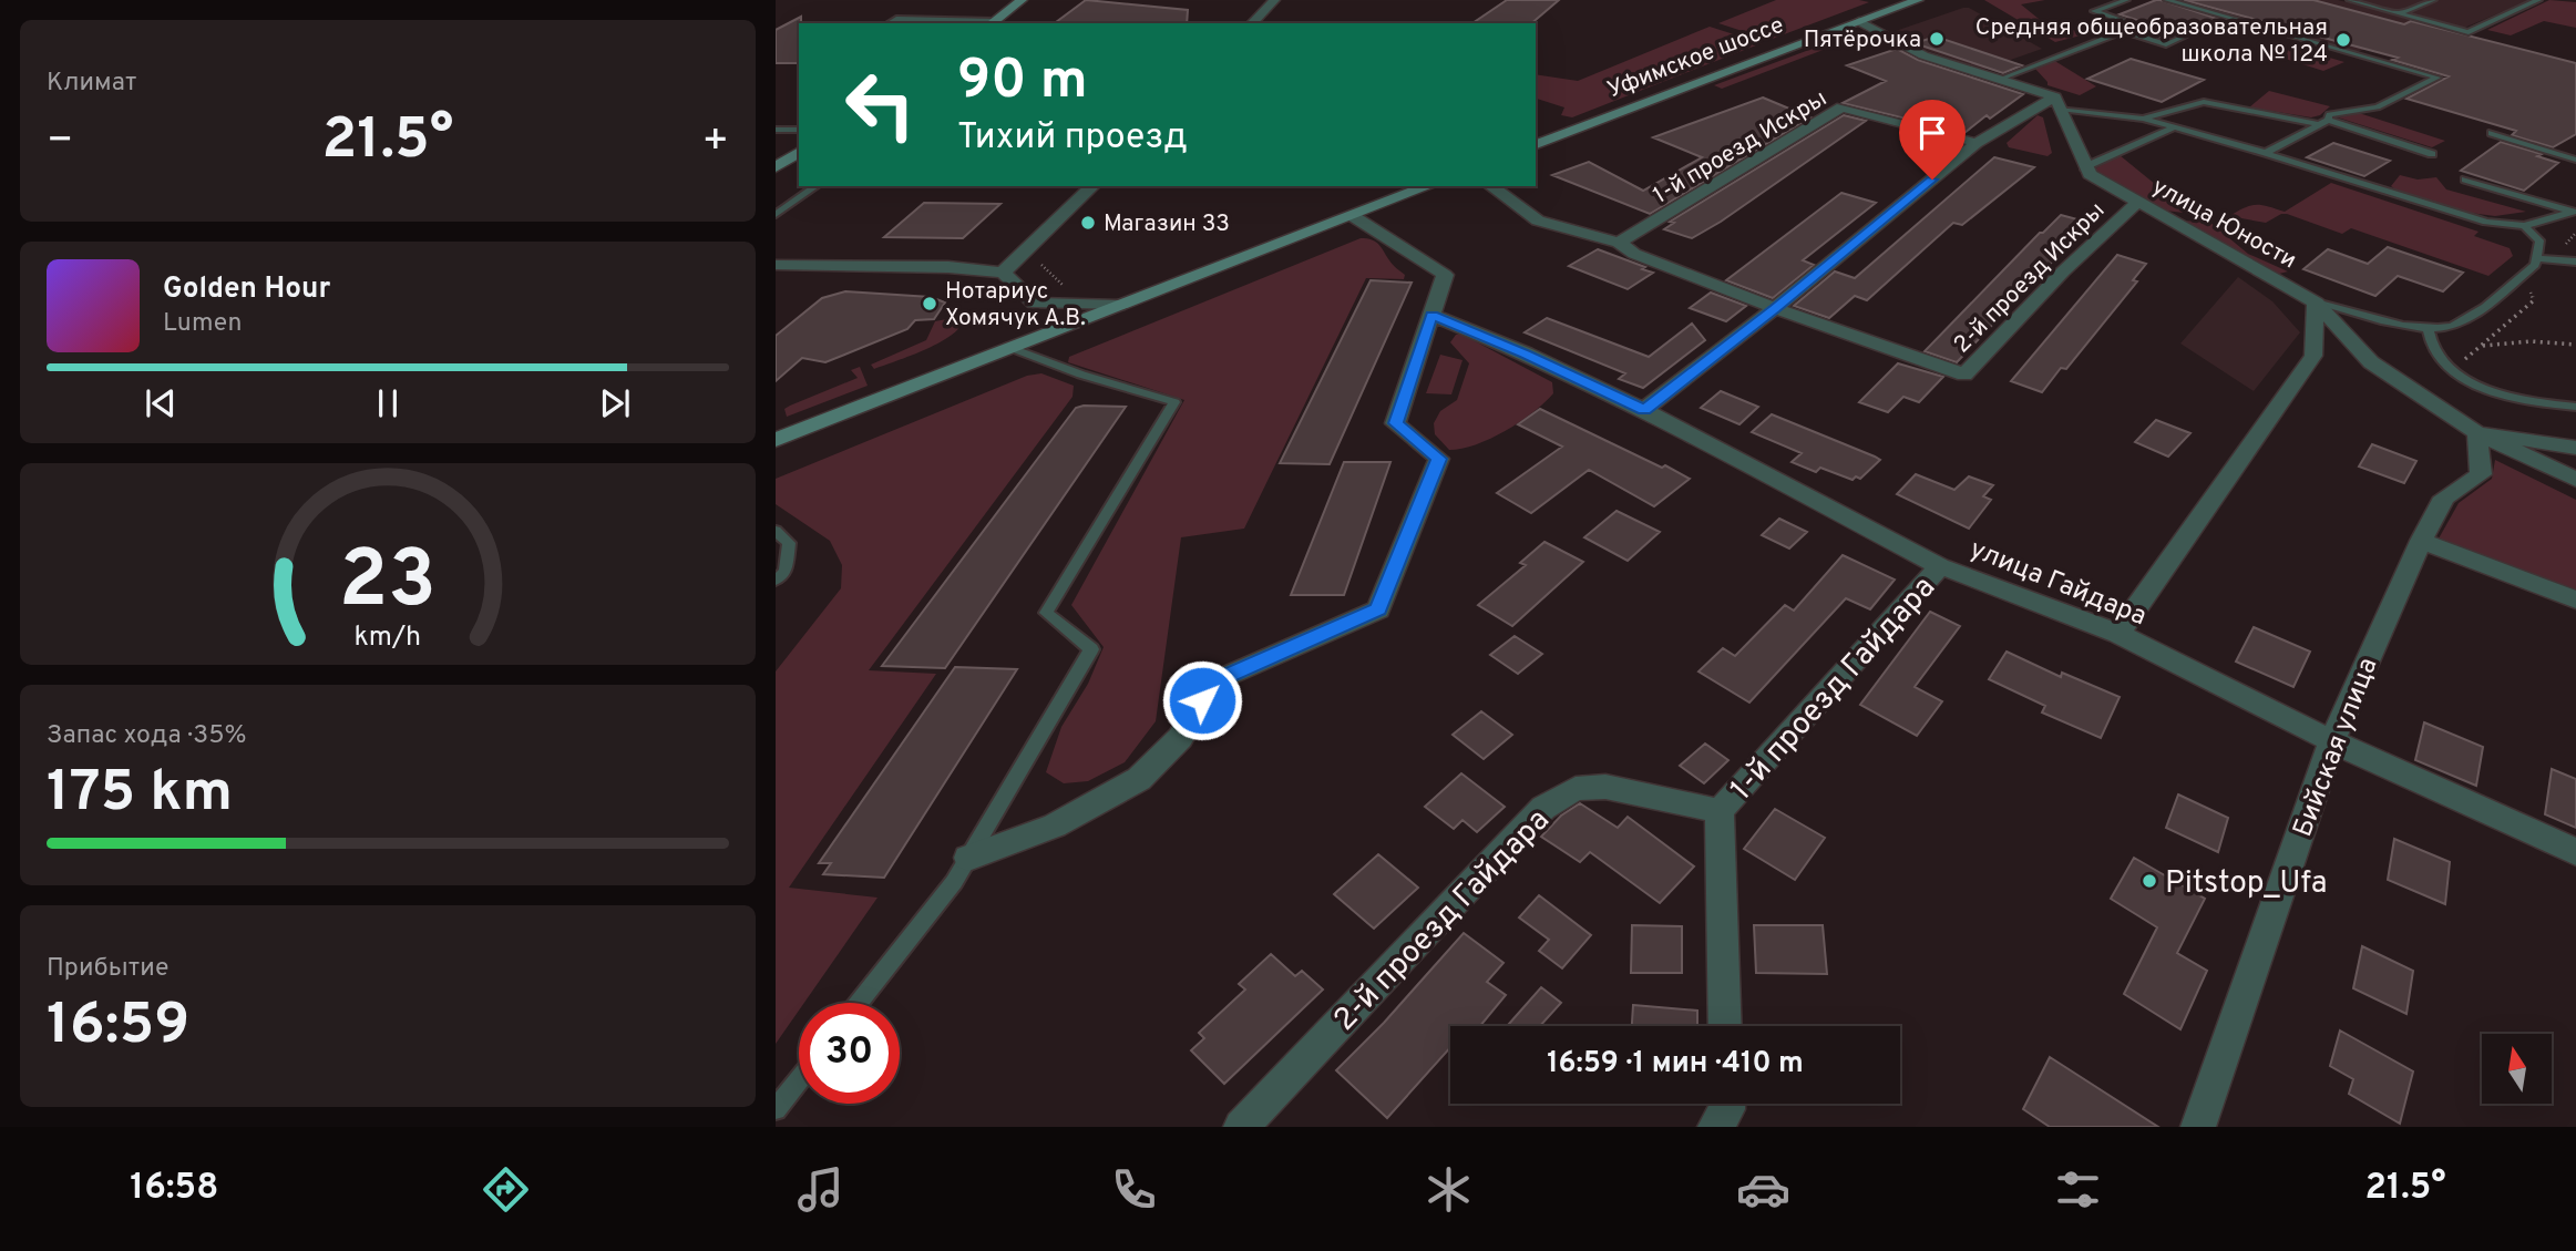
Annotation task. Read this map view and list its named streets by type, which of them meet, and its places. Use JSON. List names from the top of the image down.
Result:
{
  "streets": {
    "main road": ["Уфимское шоссе"],
    "street": [
      "1-й проезд Искры",
      "улица Юности",
      "2-й проезд Искры",
      "улица Гайдара",
      "1-й проезд Гайдара",
      "Бийская улица",
      "2-й проезд Гайдара"
    ]
  },
  "crossings": [
    ["улица Юности", "2-й проезд Искры"],
    ["улица Юности", "Бийская улица"],
    ["улица Гайдара", "1-й проезд Гайдара"],
    ["улица Гайдара", "Бийская улица"],
    ["1-й проезд Гайдара", "2-й проезд Гайдара"]
  ],
  "places": [
    "Пятёрочка",
    "Средняя общеобразовательная школа № 124",
    "Магазин 33",
    "Нотариус Хомячук А.В.",
    "Pitstop_Ufa"
  ],
  "north": "top",
  "page": {
    "tile": [
      "Климат",
      ["Запас хода · 35%", "175 km"],
      ["Прибытие", "16:59"]
    ],
    "turn": ["90 m", "Тихий проезд"],
    "heat": ["−", "21.5°", "+"],
    "song": ["Golden Hour", "Lumen"],
    "limit": "30",
    "trip": "16:59 · 1 мин · 410 m",
    "tabs": ["16:58", "21.5°"],
    "gauge": ["23", "km/h"]
  }
}
